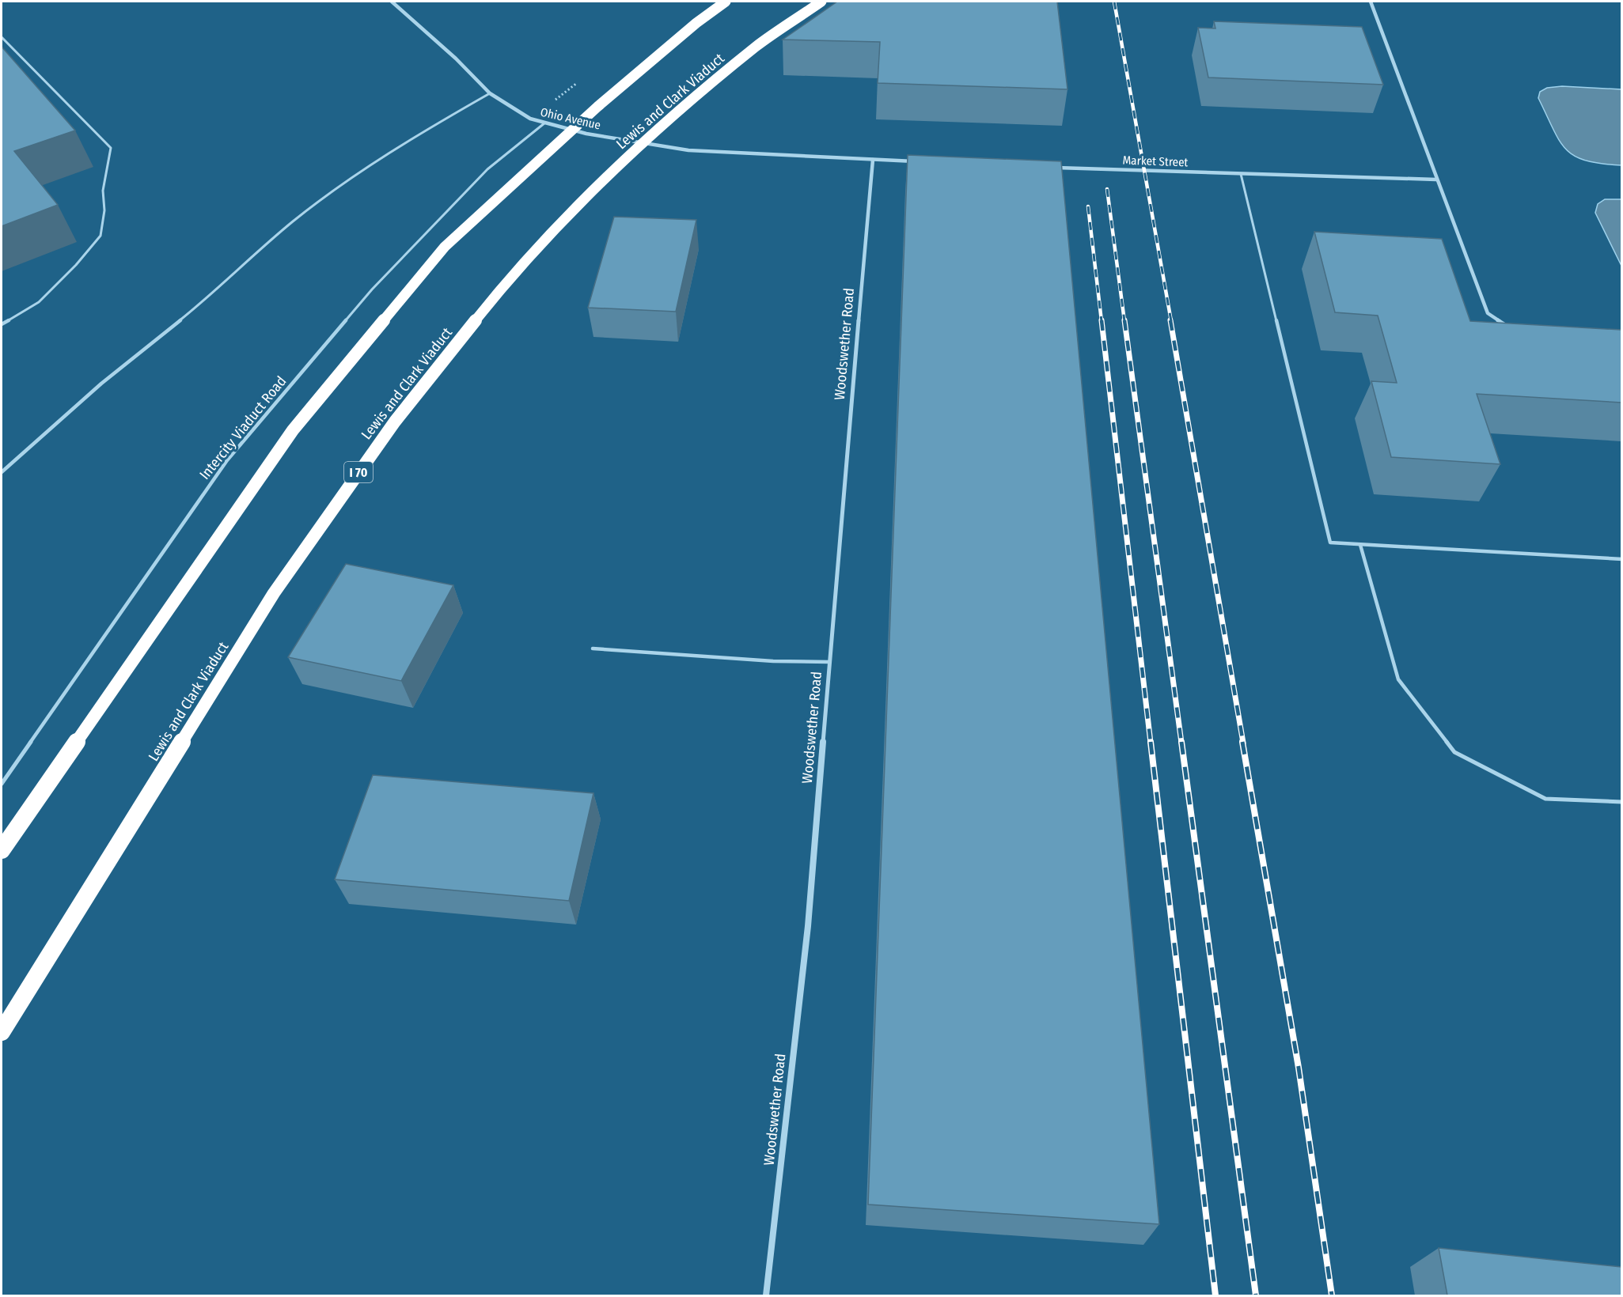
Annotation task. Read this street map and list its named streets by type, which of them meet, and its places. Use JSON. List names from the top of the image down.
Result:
{
  "streets": {
    "highway": ["Lewis and Clark Viaduct", "I 70"],
    "street": ["Ohio Avenue", "Market Street", "Woodswether Road"],
    "lane": ["Intercity Viaduct Road"]
  },
  "crossings": [
    ["Ohio Avenue", "Woodswether Road"],
    ["Ohio Avenue", "Intercity Viaduct Road"]
  ]
}
